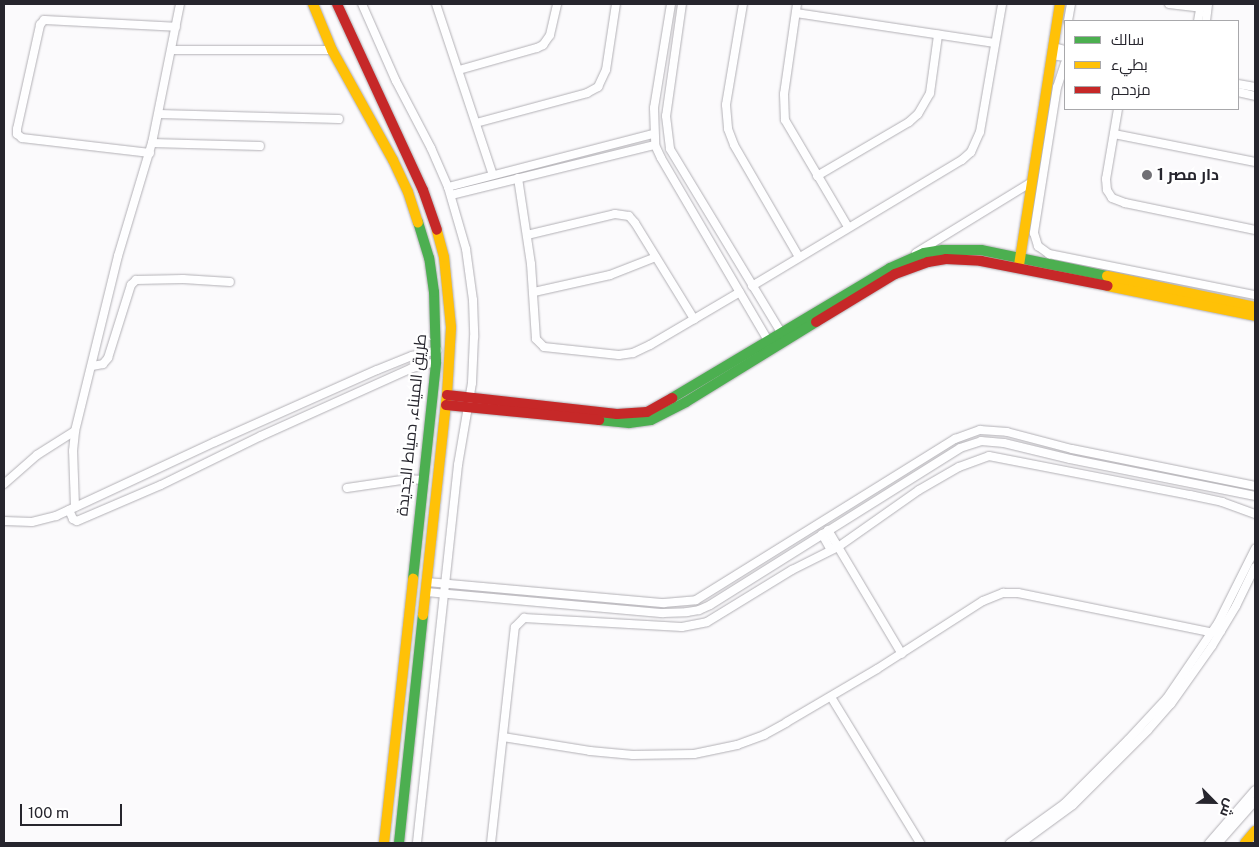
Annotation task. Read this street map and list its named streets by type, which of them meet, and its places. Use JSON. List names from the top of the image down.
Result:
{
  "streets": {
    "main road": ["طريق الميناء, دمياط الجديدة"]
  },
  "places": ["دار مصر 1"],
  "legend": ["سالك", "بطيء", "مزدحم"],
  "scale_bar": "100 m",
  "north": "bottom right"
}
